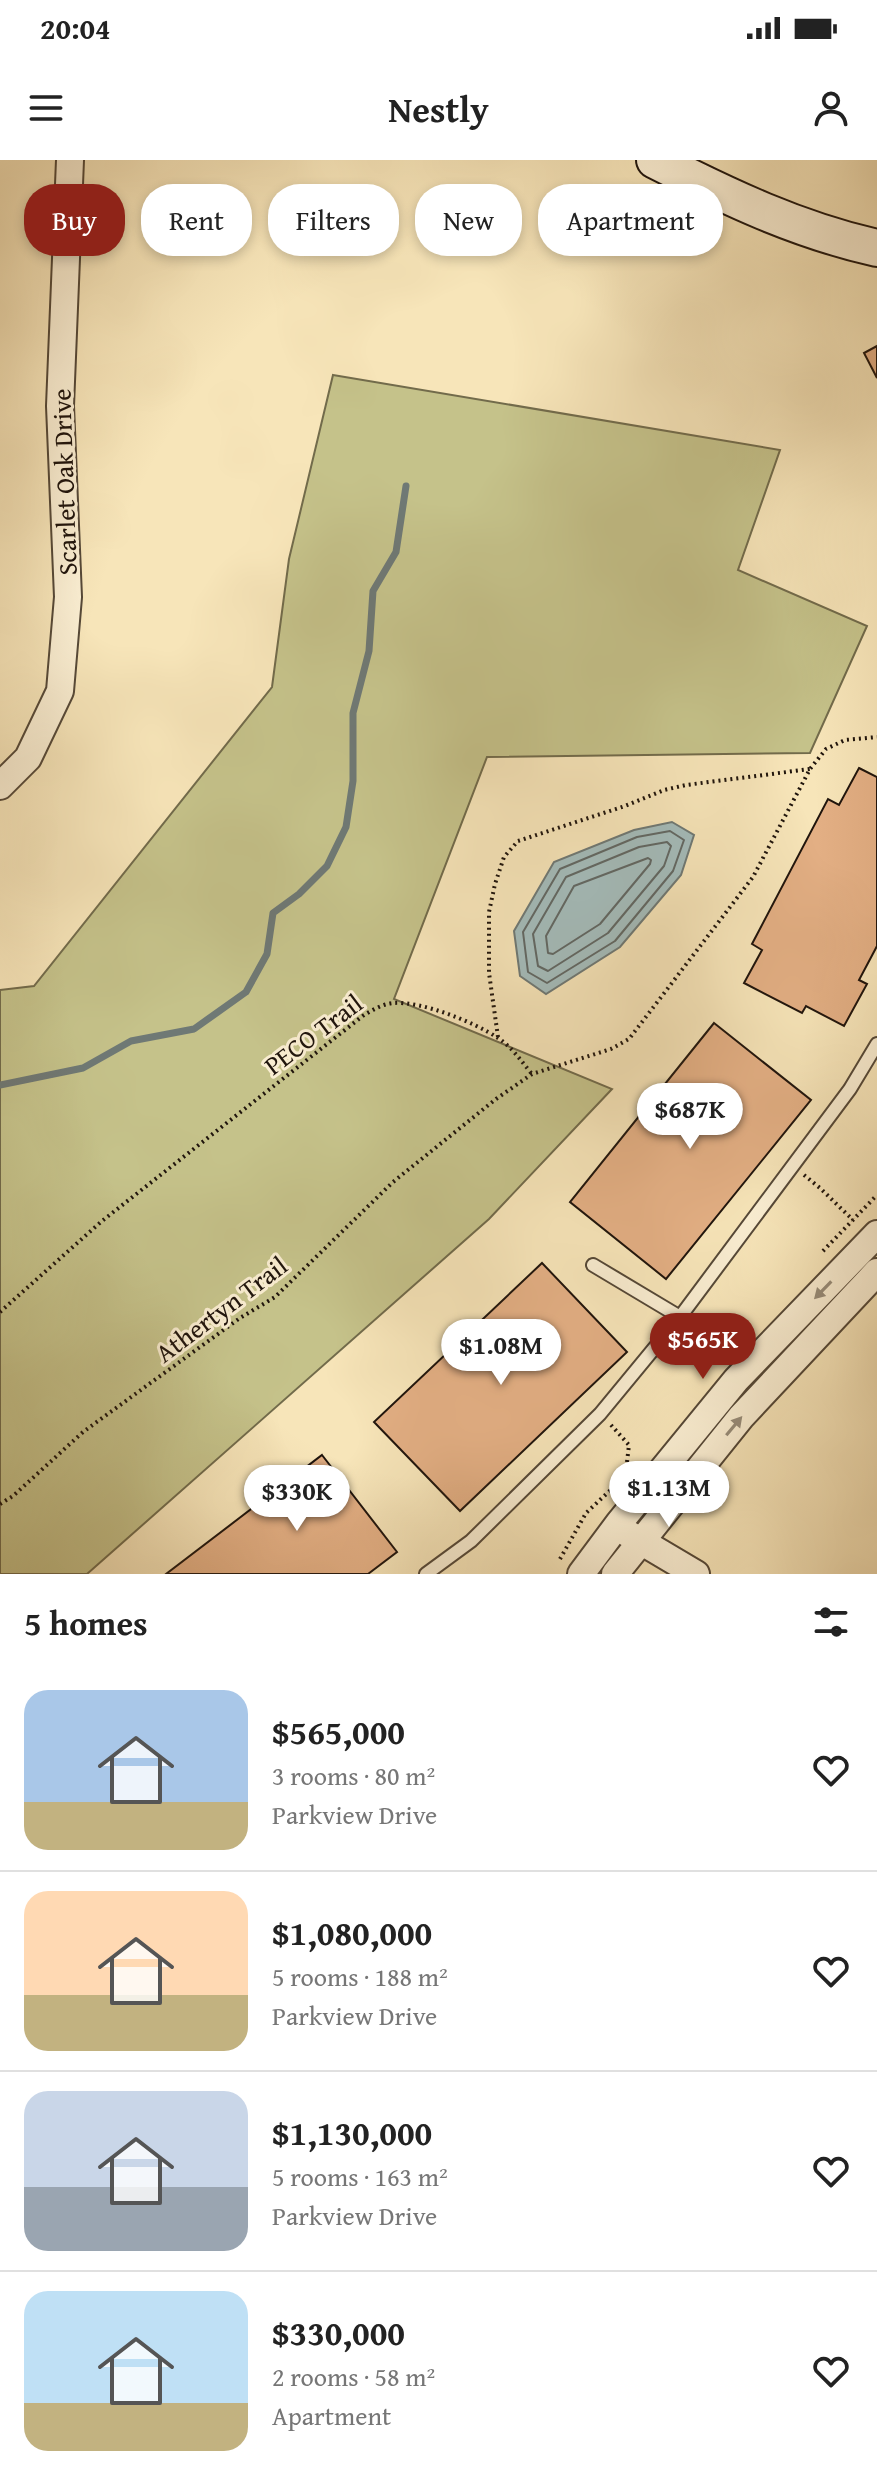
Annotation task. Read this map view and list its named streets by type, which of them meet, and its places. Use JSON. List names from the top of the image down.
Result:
{
  "streets": {
    "street": ["Scarlet Oak Drive"],
    "path": ["PECO Trail", "Athertyn Trail"]
  },
  "crossings": [
    ["PECO Trail", "Athertyn Trail"]
  ],
  "page": {
    "status": "20:04",
    "header": "Nestly",
    "chip": [
      "Buy",
      "Rent",
      "Filters",
      "New",
      "Apartment"
    ],
    "price": [
      "$687K",
      "$565K",
      "$1.08M",
      "$1.13M",
      "$330K"
    ],
    "heading": "5 homes",
    "list": [
      {
        "name": "$565,000",
        "note": "3 rooms · 80 m² · Parkview Drive"
      },
      {
        "name": "$1,080,000",
        "note": "5 rooms · 188 m² · Parkview Drive"
      },
      {
        "name": "$1,130,000",
        "note": "5 rooms · 163 m² · Parkview Drive"
      },
      {
        "name": "$330,000",
        "note": "2 rooms · 58 m² · Apartment"
      }
    ]
  }
}
